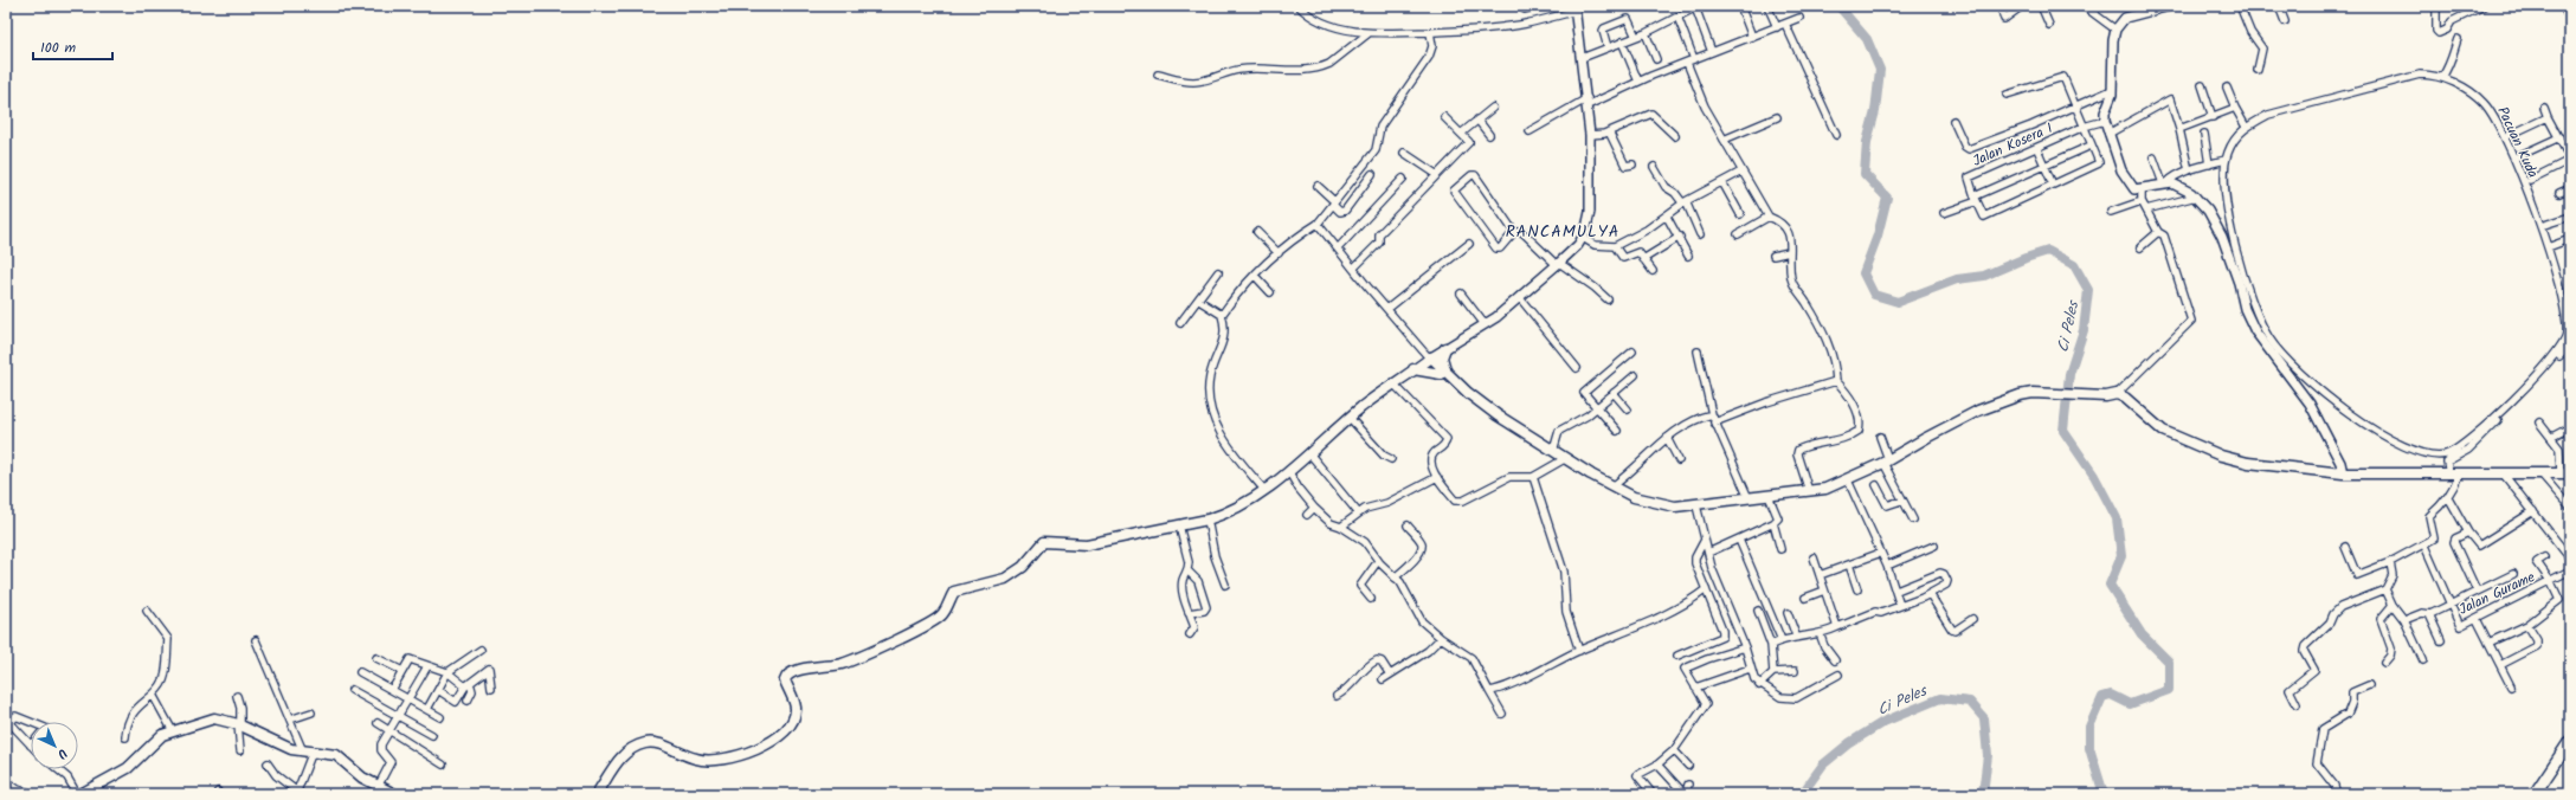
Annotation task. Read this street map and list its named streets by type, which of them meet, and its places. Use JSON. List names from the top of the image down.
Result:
{
  "streets": {
    "street": ["Pacuan Kuda", "Jalan Kosera I", "Jalan Gurame"]
  },
  "districts": ["RANCAMULYA"],
  "water": ["Ci Peles"],
  "scale_bar": "100 m",
  "north": "bottom right"
}
